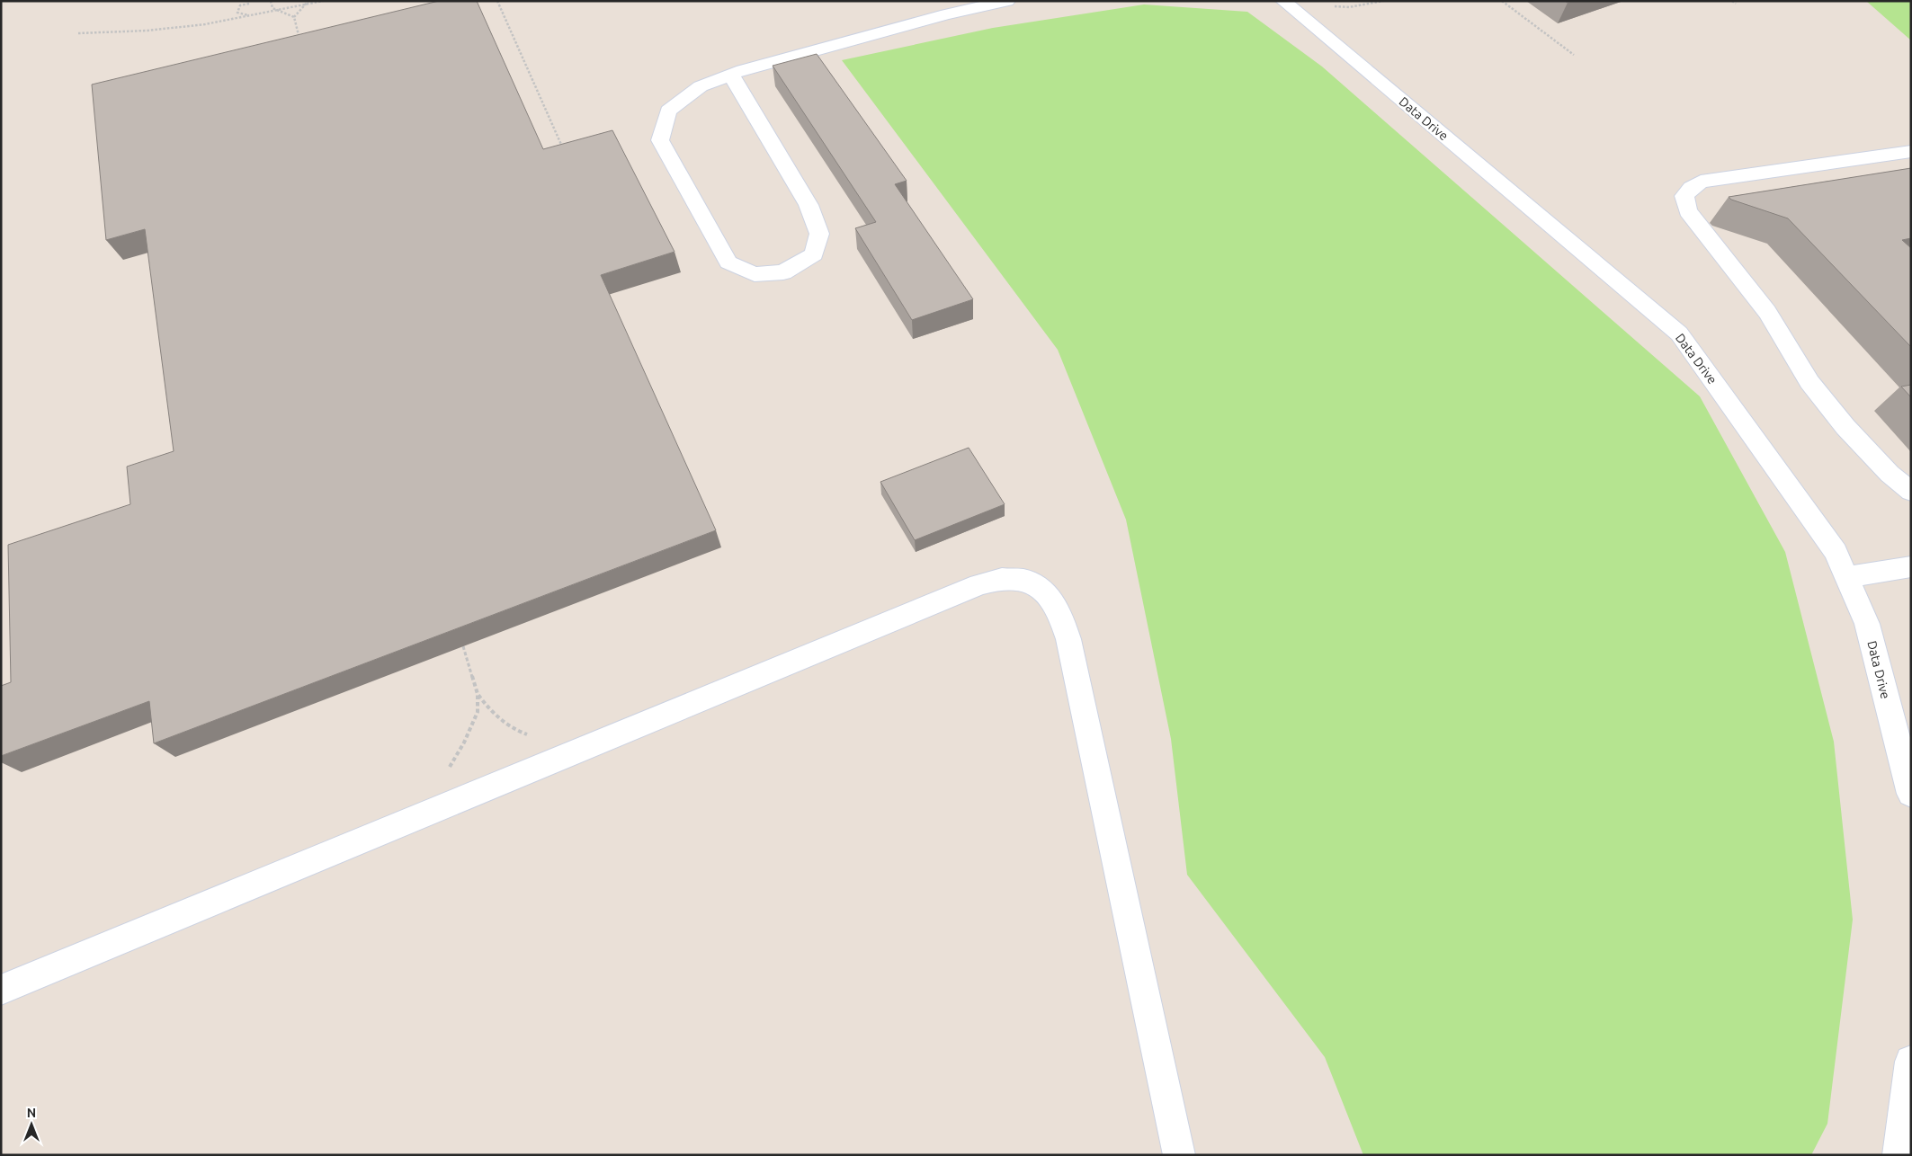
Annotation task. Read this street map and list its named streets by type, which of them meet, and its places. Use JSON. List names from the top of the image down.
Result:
{
  "streets": {
    "street": ["Data Drive"]
  },
  "north": "top"
}
